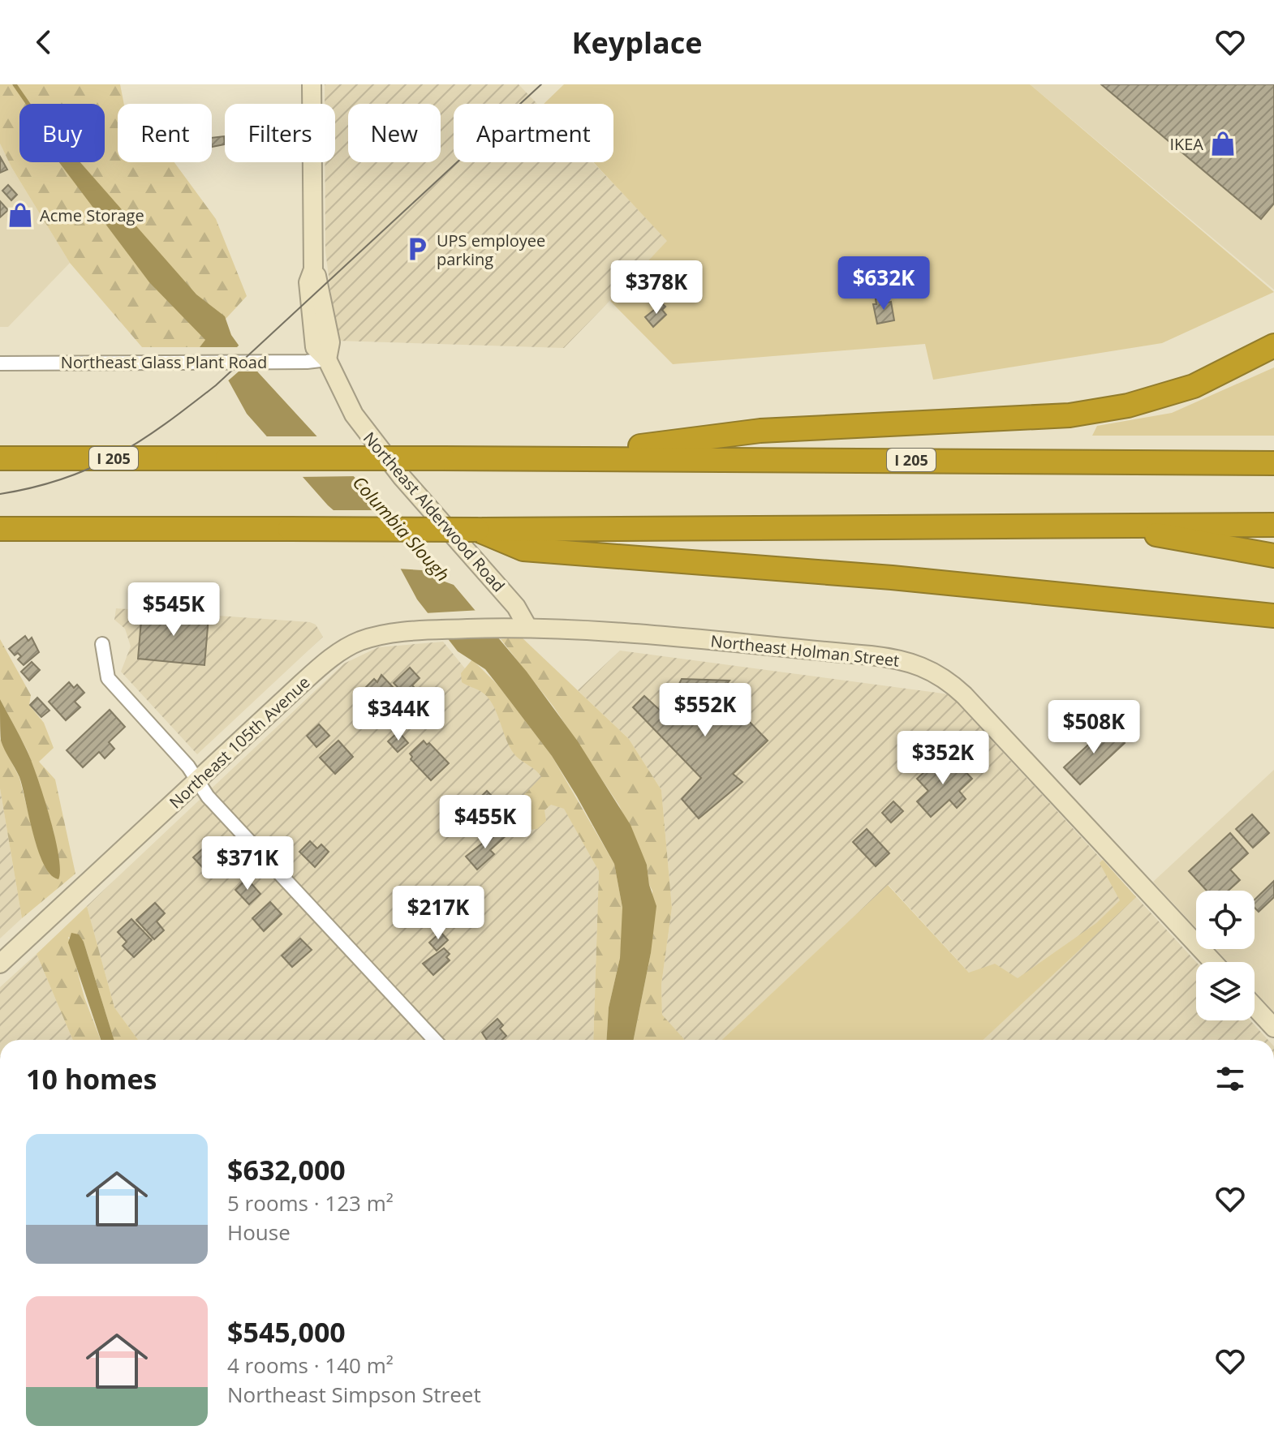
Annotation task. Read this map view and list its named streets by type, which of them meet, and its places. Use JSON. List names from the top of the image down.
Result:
{
  "streets": {
    "highway": ["I 205"],
    "street": [
      "Northeast Glass Plant Road",
      "Northeast Alderwood Road",
      "Northeast Holman Street",
      "Northeast 105th Avenue"
    ]
  },
  "crossings": [
    ["Northeast Glass Plant Road", "Northeast Alderwood Road"],
    ["Northeast Alderwood Road", "Northeast Holman Street"],
    ["Northeast Alderwood Road", "Northeast 105th Avenue"],
    ["Northeast Holman Street", "Northeast 105th Avenue"]
  ],
  "water": ["Columbia Slough"],
  "places": {
    "shop": ["IKEA", "Acme Storage"],
    "parking": ["UPS employee parking"]
  },
  "page": {
    "header": "Keyplace",
    "chip": [
      "Buy",
      "Rent",
      "Filters",
      "New",
      "Apartment"
    ],
    "price": [
      "$632K",
      "$378K",
      "$545K",
      "$552K",
      "$344K",
      "$508K",
      "$352K",
      "$455K",
      "$371K",
      "$217K"
    ],
    "heading": "10 homes",
    "list": [
      {
        "name": "$632,000",
        "note": "5 rooms · 123 m² · House"
      },
      {
        "name": "$545,000",
        "note": "4 rooms · 140 m² · Northeast Simpson Street"
      }
    ]
  }
}
